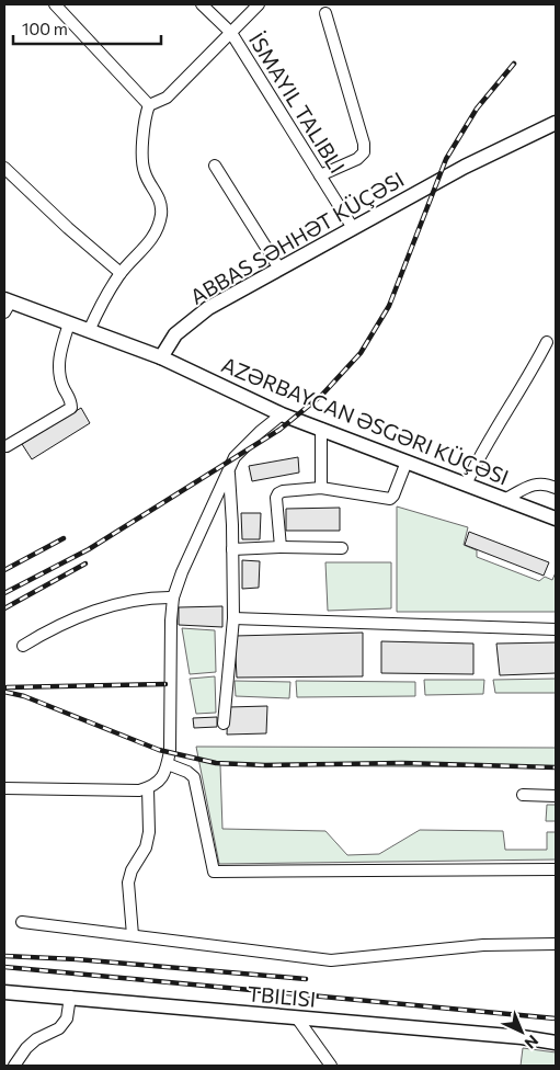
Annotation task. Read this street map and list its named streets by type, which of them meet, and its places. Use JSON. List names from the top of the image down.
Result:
{
  "streets": {
    "main road": ["ABBAS SƏHHƏT KÜÇƏSI", "AZƏRBAYCAN ƏSGƏRI KÜÇƏSI", "TBILISI"]
  },
  "crossings": [
    ["ABBAS SƏHHƏT KÜÇƏSI", "AZƏRBAYCAN ƏSGƏRI KÜÇƏSI"]
  ],
  "scale_bar": "100 m",
  "north": "bottom right"
}
